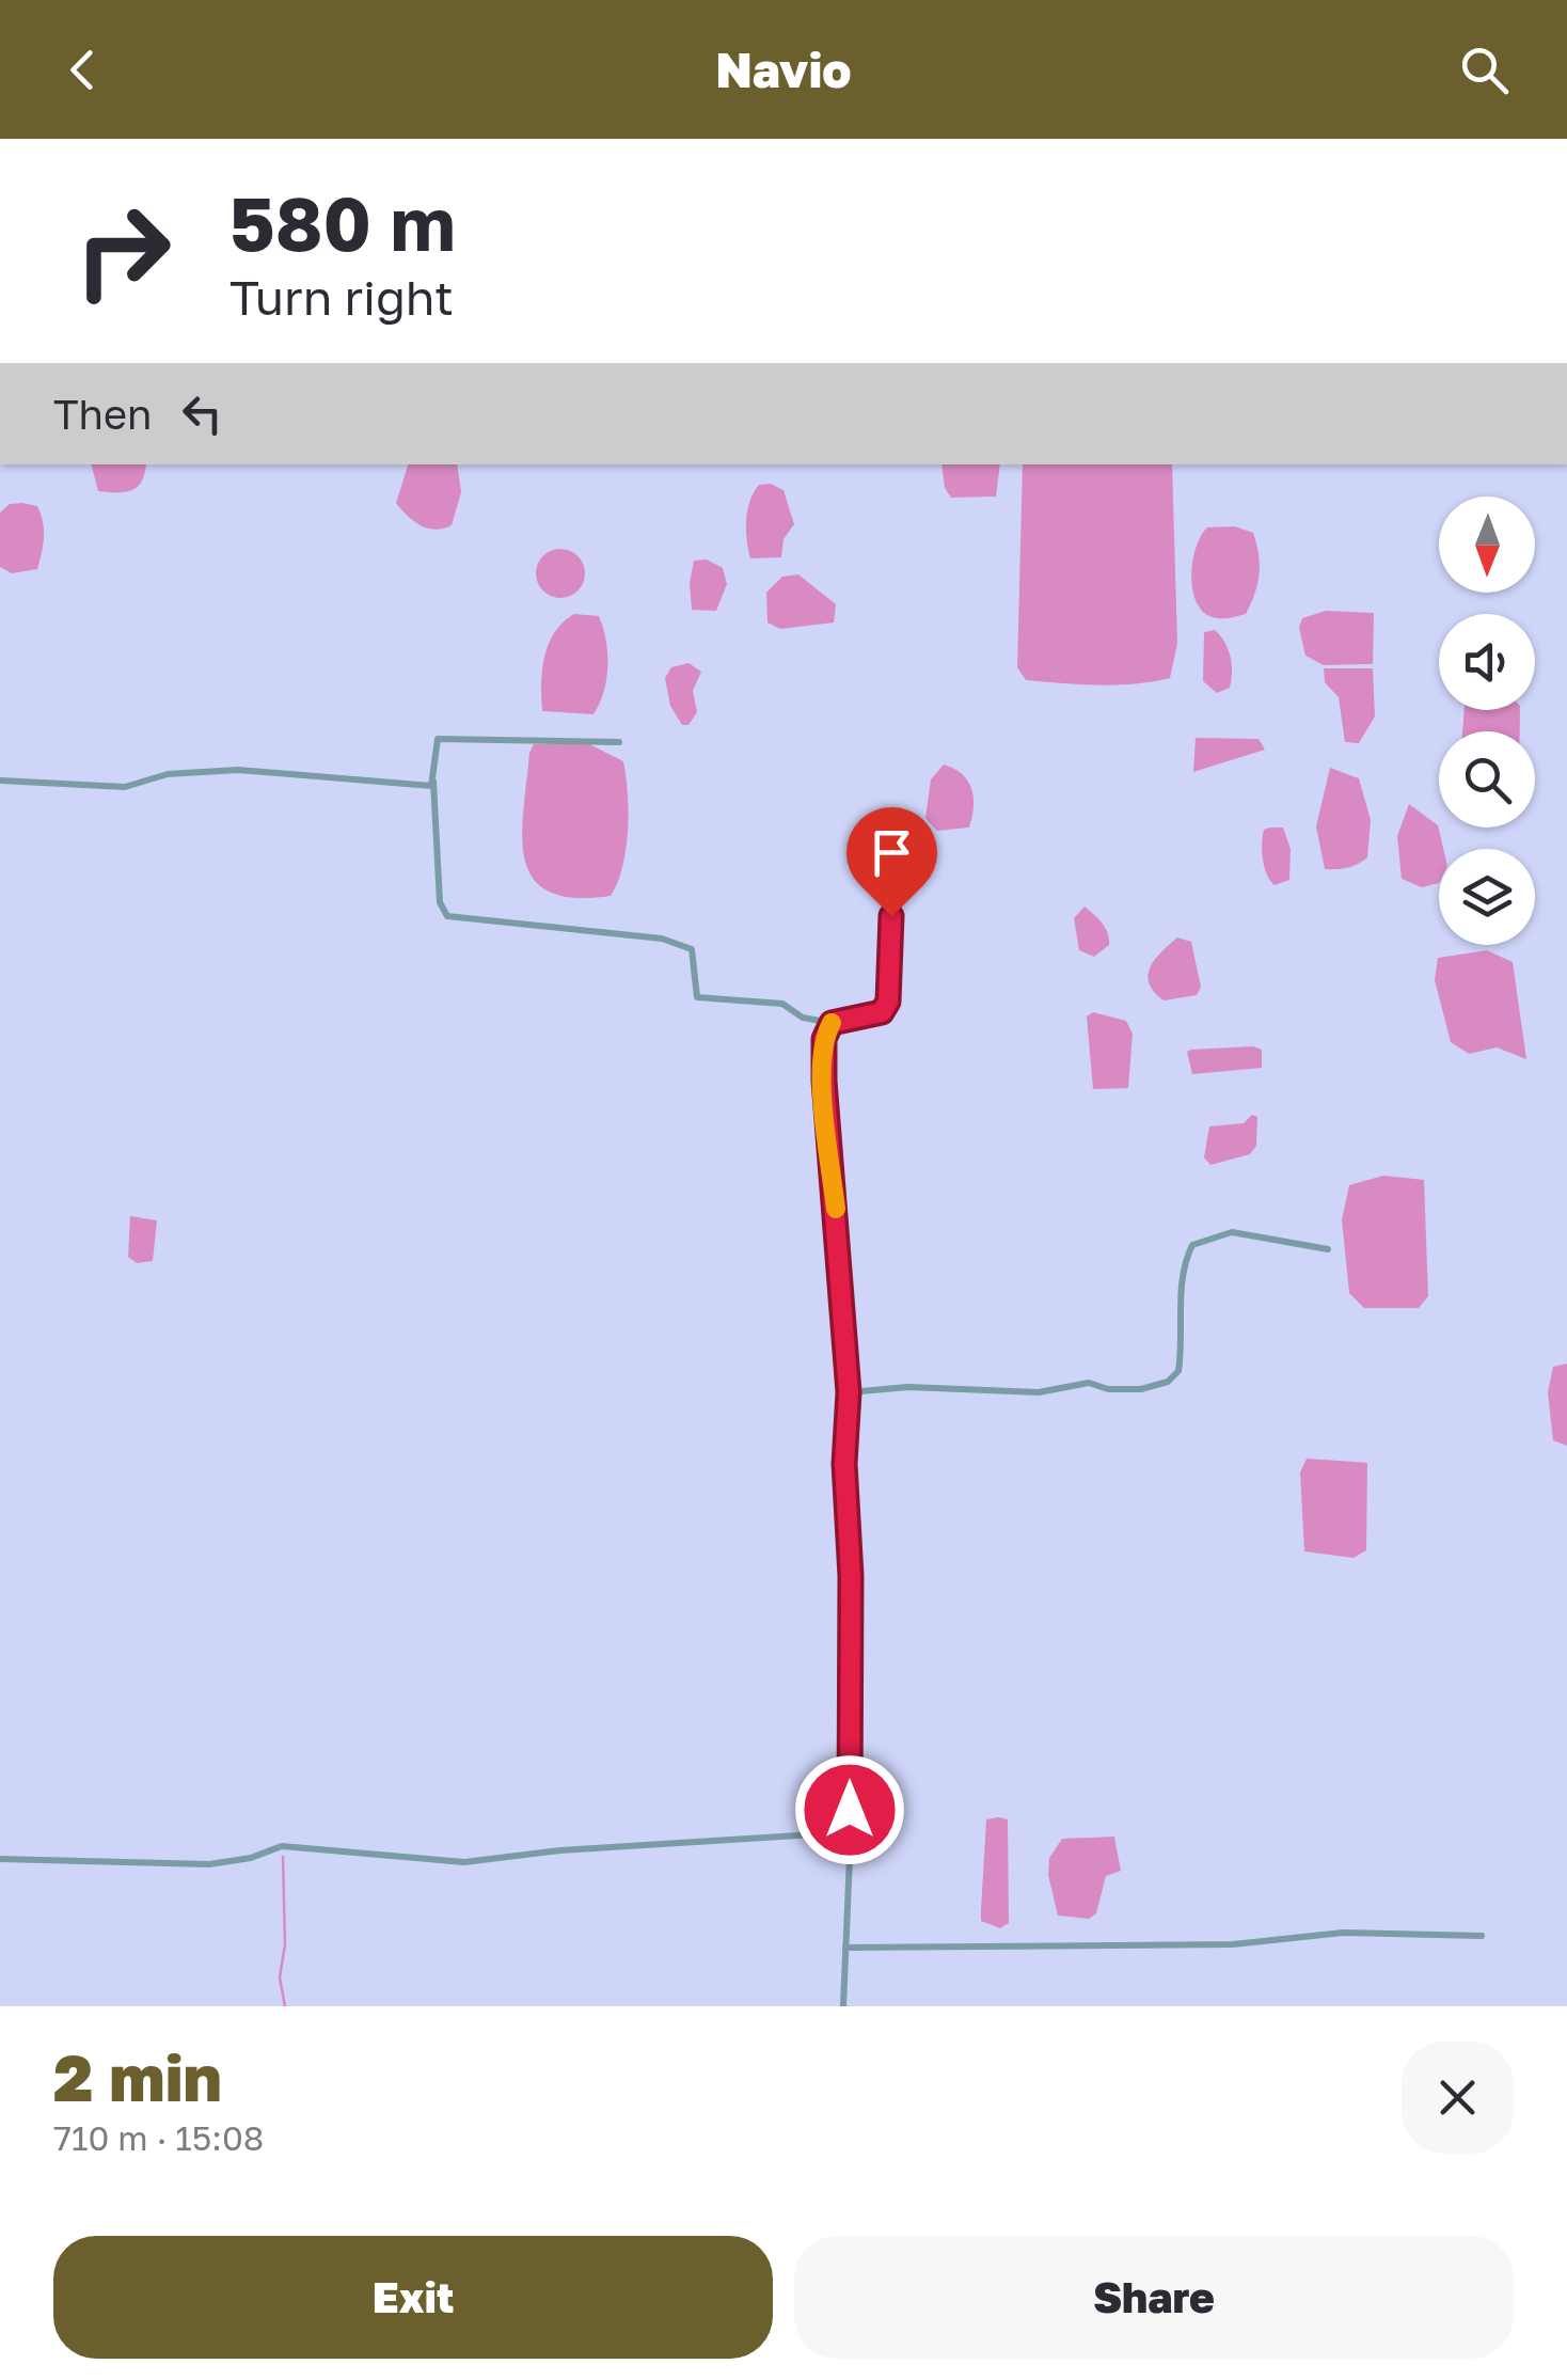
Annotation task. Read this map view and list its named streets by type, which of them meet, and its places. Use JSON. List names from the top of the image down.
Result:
{
  "north": "bottom",
  "page": {
    "header": "Navio",
    "turn": ["580 m", "Turn right"],
    "then": "Then",
    "heading": ["2 min", "710 m · 15:08"],
    "buttons": ["Exit", "Share"]
  }
}
